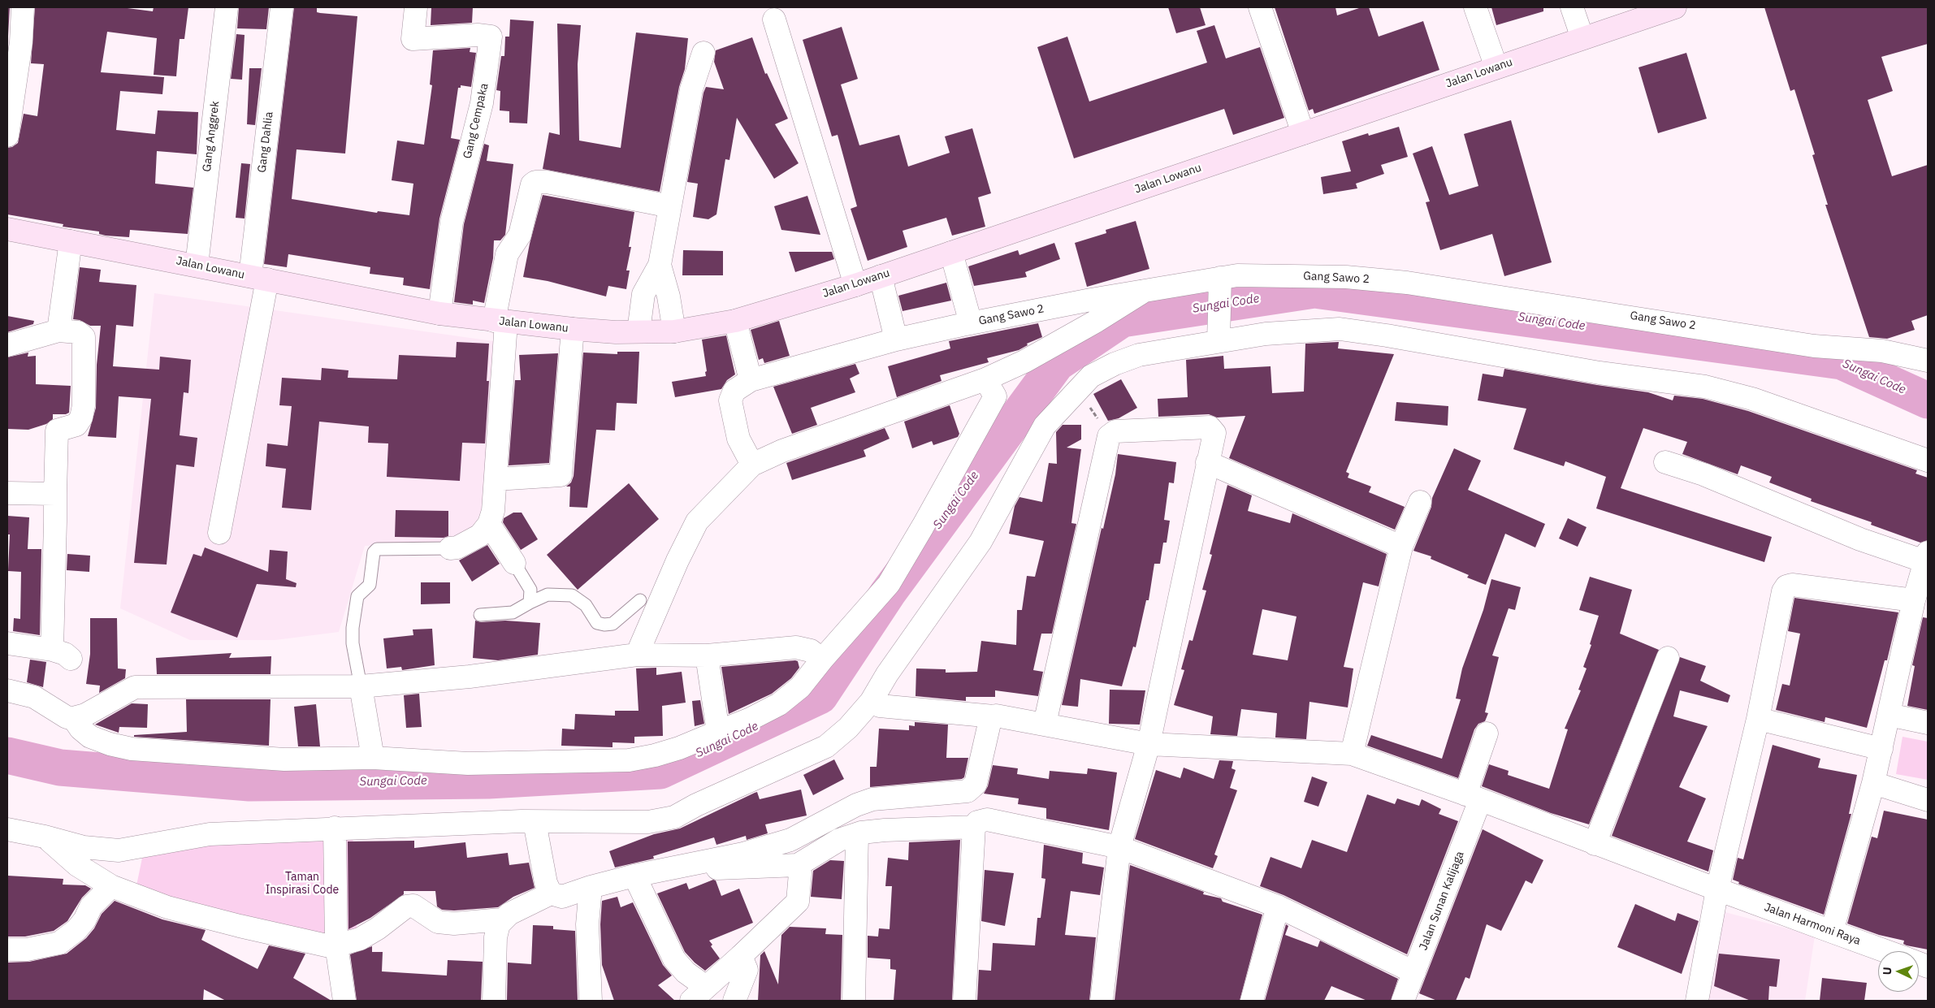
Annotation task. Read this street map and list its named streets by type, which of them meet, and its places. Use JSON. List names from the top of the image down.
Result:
{
  "streets": {
    "main road": ["Jalan Lowanu"],
    "street": [
      "Gang Cempaka",
      "Gang Anggrek",
      "Gang Dahlia",
      "Gang Sawo 2",
      "Jalan Sunan Kalijaga",
      "Jalan Harmoni Raya"
    ]
  },
  "crossings": [
    ["Jalan Lowanu", "Gang Cempaka"],
    ["Jalan Lowanu", "Gang Anggrek"],
    ["Jalan Lowanu", "Gang Dahlia"],
    ["Jalan Sunan Kalijaga", "Jalan Harmoni Raya"]
  ],
  "water": ["Sungai Code"],
  "parks": ["Taman Inspirasi Code"],
  "north": "left"
}
